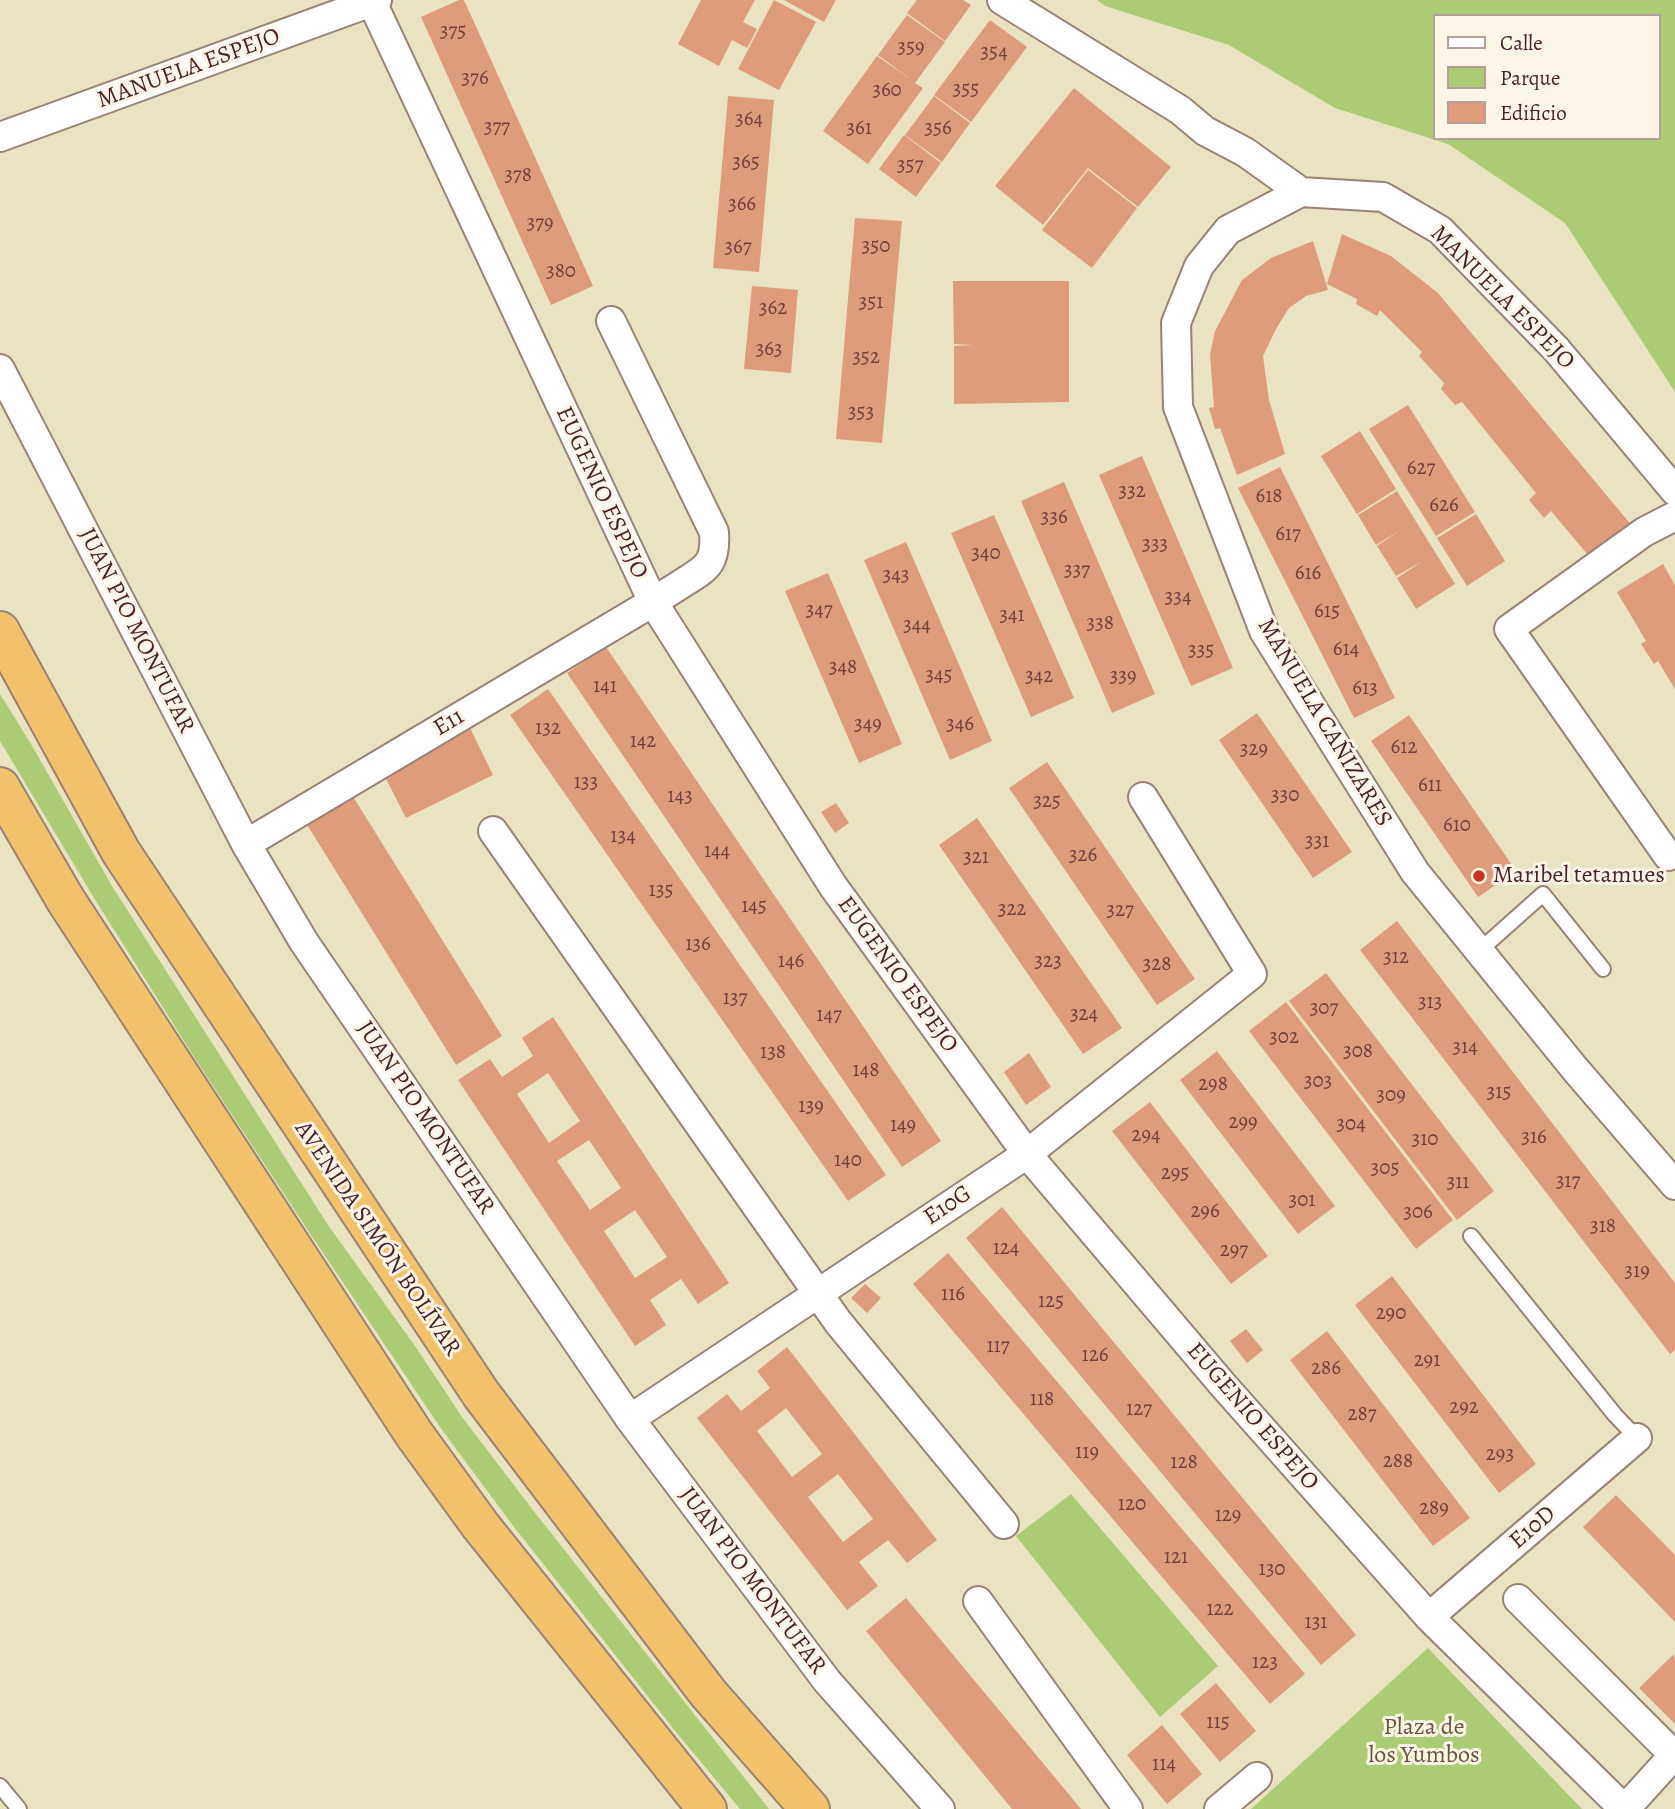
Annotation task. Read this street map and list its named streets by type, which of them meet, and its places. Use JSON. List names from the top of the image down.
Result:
{
  "streets": {
    "highway": ["AVENIDA SIMÓN BOLÍVAR"],
    "street": [
      "MANUELA ESPEJO",
      "EUGENIO ESPEJO",
      "JUAN PIO MONTUFAR",
      "E11",
      "MANUELA CAÑIZARES",
      "E10G",
      "E10D"
    ]
  },
  "crossings": [
    ["MANUELA ESPEJO", "EUGENIO ESPEJO"],
    ["MANUELA ESPEJO", "MANUELA CAÑIZARES"],
    ["EUGENIO ESPEJO", "E11"],
    ["EUGENIO ESPEJO", "E10G"],
    ["EUGENIO ESPEJO", "E10D"],
    ["JUAN PIO MONTUFAR", "E11"],
    ["JUAN PIO MONTUFAR", "E10G"]
  ],
  "parks": ["Plaza de los Yumbos"],
  "places": ["Maribel tetamues"],
  "house_numbers": [
    "375",
    "359",
    "354",
    "376",
    "355",
    "360",
    "364",
    "377",
    "361",
    "356",
    "365",
    "357",
    "378",
    "366",
    "379",
    "350",
    "367",
    "380",
    "351",
    "362",
    "363",
    "352",
    "353",
    "627",
    "332",
    "618",
    "626",
    "336",
    "617",
    "333",
    "340",
    "337",
    "616",
    "343",
    "334",
    "347",
    "615",
    "341",
    "338",
    "344",
    "614",
    "335",
    "348",
    "345",
    "342",
    "339",
    "141",
    "613",
    "349",
    "346",
    "132",
    "142",
    "612",
    "329",
    "133",
    "611",
    "330",
    "143",
    "325",
    "610",
    "134",
    "331",
    "144",
    "326",
    "321",
    "135",
    "145",
    "322",
    "327",
    "136",
    "312",
    "146",
    "323",
    "328",
    "137",
    "313",
    "307",
    "324",
    "147",
    "302",
    "314",
    "308",
    "138",
    "148",
    "303",
    "298",
    "315",
    "309",
    "139",
    "299",
    "304",
    "149",
    "294",
    "316",
    "310",
    "140",
    "305",
    "295",
    "317",
    "311",
    "301",
    "296",
    "306",
    "318",
    "124",
    "297",
    "319",
    "116",
    "125",
    "290",
    "117",
    "126",
    "291",
    "286",
    "118",
    "292",
    "127",
    "287",
    "119",
    "293",
    "288",
    "128",
    "120",
    "289",
    "129",
    "121",
    "130",
    "122",
    "131",
    "123",
    "115",
    "114"
  ],
  "legend": ["Calle", "Parque", "Edificio"]
}
